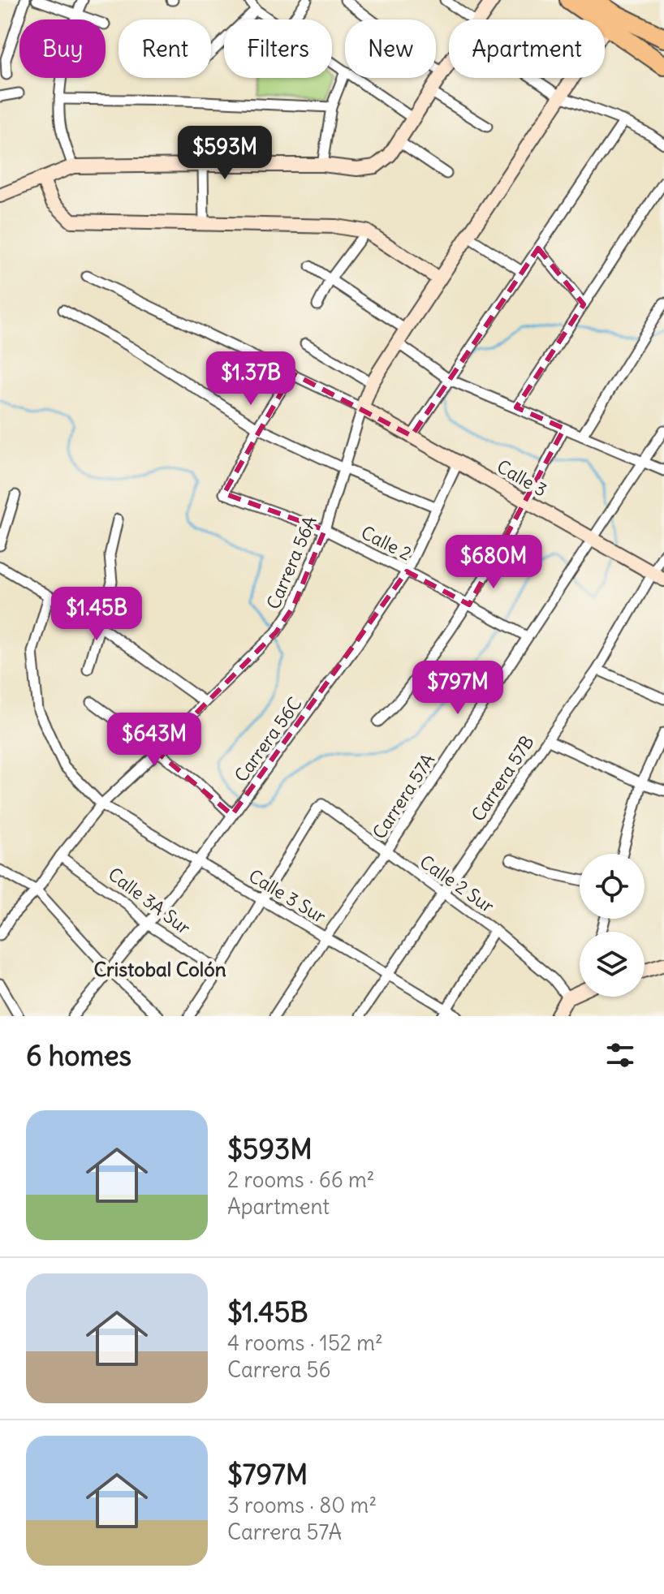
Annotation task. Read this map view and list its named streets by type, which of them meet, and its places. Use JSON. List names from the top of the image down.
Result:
{
  "streets": {
    "main road": ["Calle 3"],
    "street": [
      "Calle 2",
      "Carrera 56A",
      "Carrera 56C",
      "Carrera 57B",
      "Carrera 57A",
      "Calle 2 Sur",
      "Calle 3 Sur",
      "Calle 3A Sur"
    ]
  },
  "crossings": [
    ["Calle 3", "Carrera 56A"],
    ["Calle 3", "Carrera 56C"],
    ["Calle 3", "Carrera 57B"],
    ["Calle 3", "Carrera 57A"],
    ["Calle 2", "Carrera 56A"],
    ["Calle 2", "Carrera 56C"],
    ["Calle 2", "Carrera 57A"],
    ["Carrera 56A", "Calle 3 Sur"],
    ["Carrera 56A", "Calle 3A Sur"],
    ["Carrera 56C", "Calle 3 Sur"],
    ["Carrera 56C", "Calle 3A Sur"],
    ["Carrera 57B", "Calle 2 Sur"],
    ["Carrera 57B", "Calle 3 Sur"],
    ["Carrera 57A", "Calle 2 Sur"],
    ["Carrera 57A", "Calle 3 Sur"],
    ["Calle 2 Sur", "Calle 3 Sur"]
  ],
  "districts": ["Cristobal Colón"],
  "page": {
    "chip": [
      "Buy",
      "Rent",
      "Filters",
      "New",
      "Apartment"
    ],
    "price": [
      "$593M",
      "$1.37B",
      "$680M",
      "$1.45B",
      "$797M",
      "$643M"
    ],
    "heading": "6 homes",
    "list": [
      {
        "name": "$593M",
        "note": "2 rooms · 66 m² · Apartment"
      },
      {
        "name": "$1.45B",
        "note": "4 rooms · 152 m² · Carrera 56"
      },
      {
        "name": "$797M",
        "note": "3 rooms · 80 m² · Carrera 57A"
      }
    ]
  }
}
